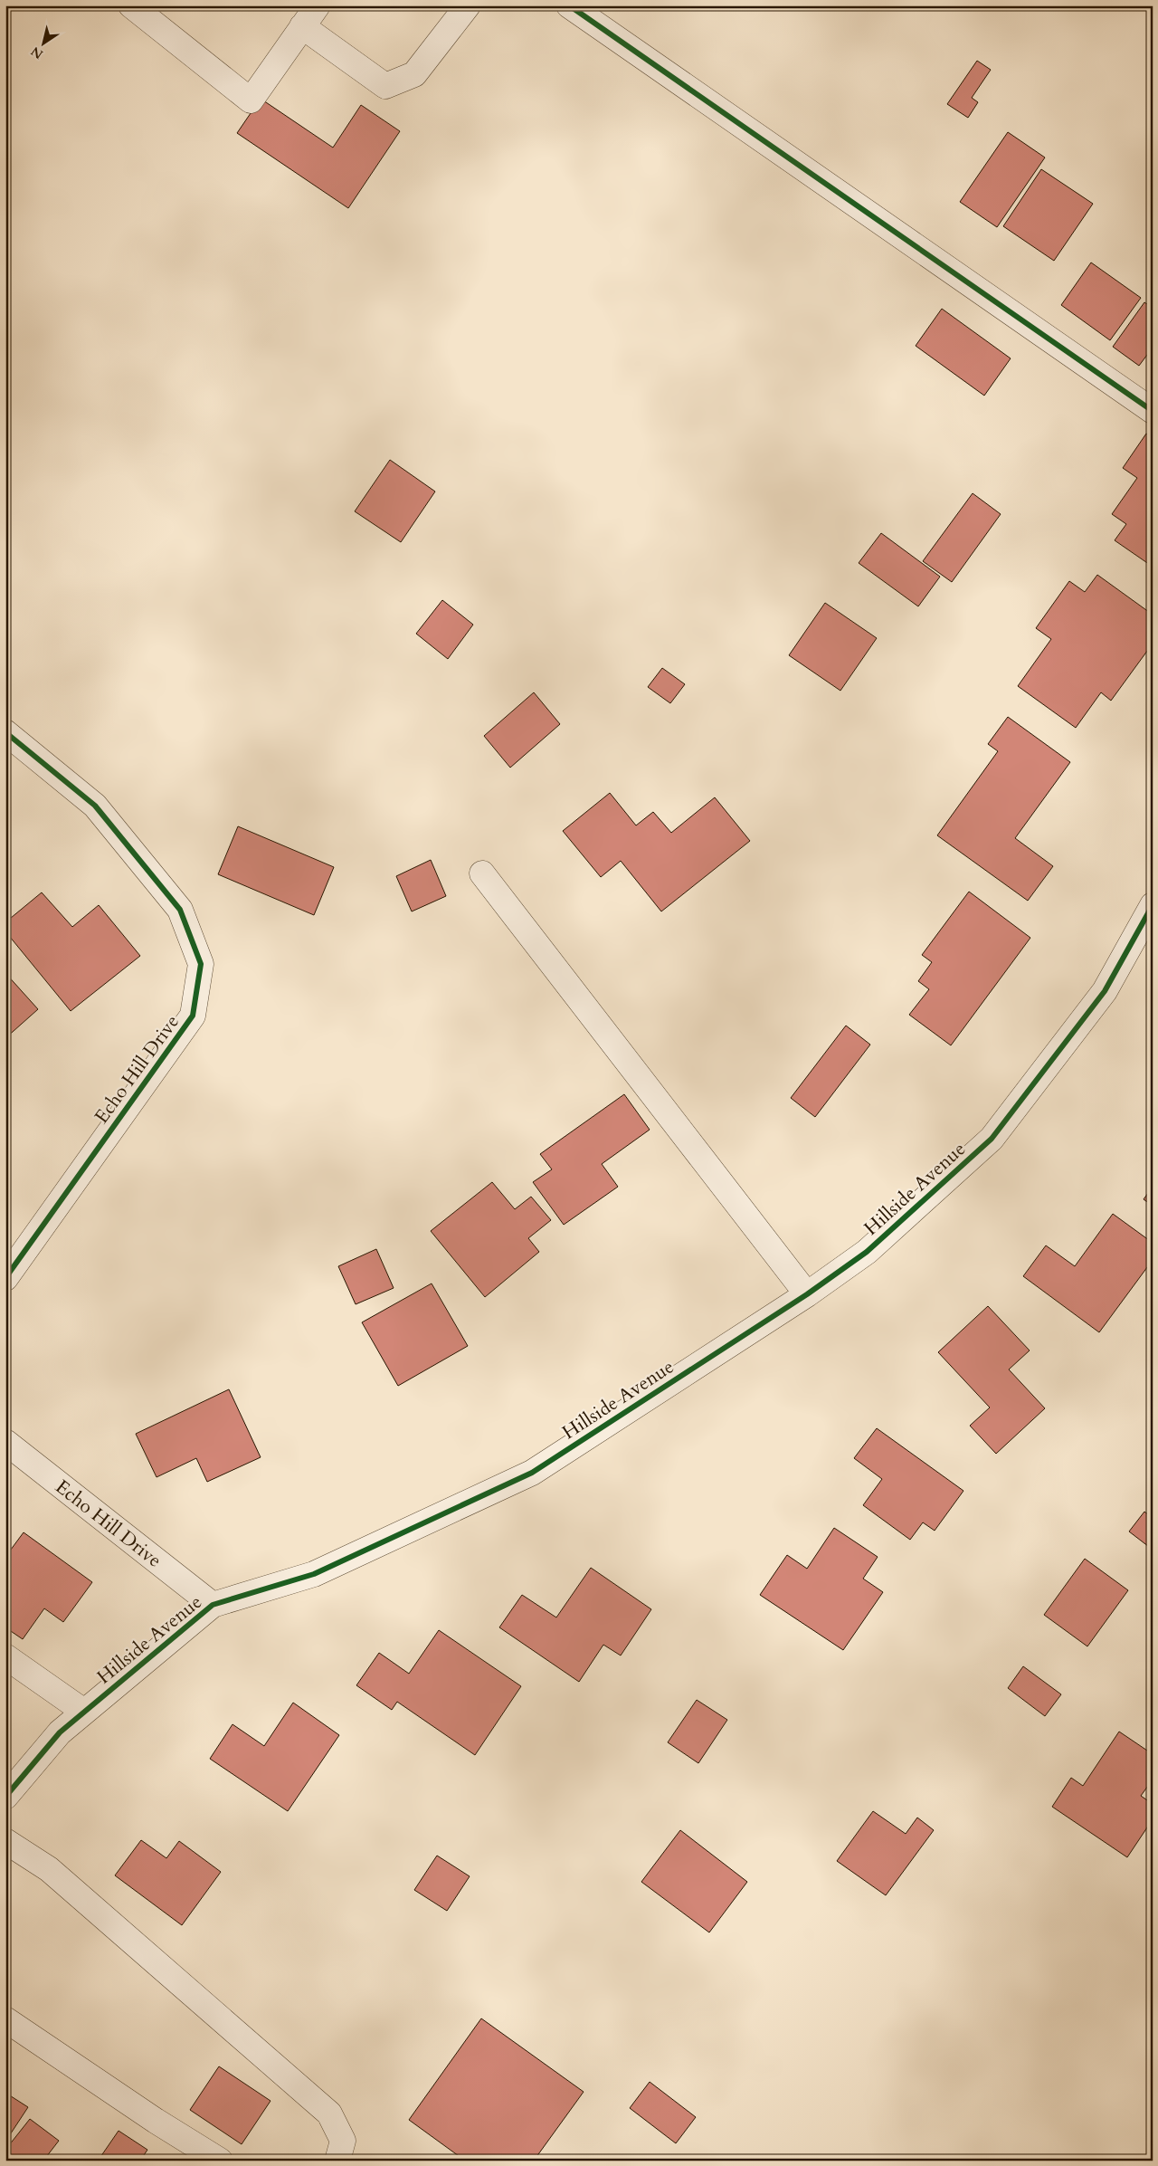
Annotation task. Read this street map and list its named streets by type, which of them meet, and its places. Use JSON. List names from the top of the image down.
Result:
{
  "streets": {
    "street": ["Echo Hill Drive", "Hillside Avenue"]
  },
  "crossings": [
    ["Echo Hill Drive", "Hillside Avenue"]
  ],
  "north": "bottom left"
}
